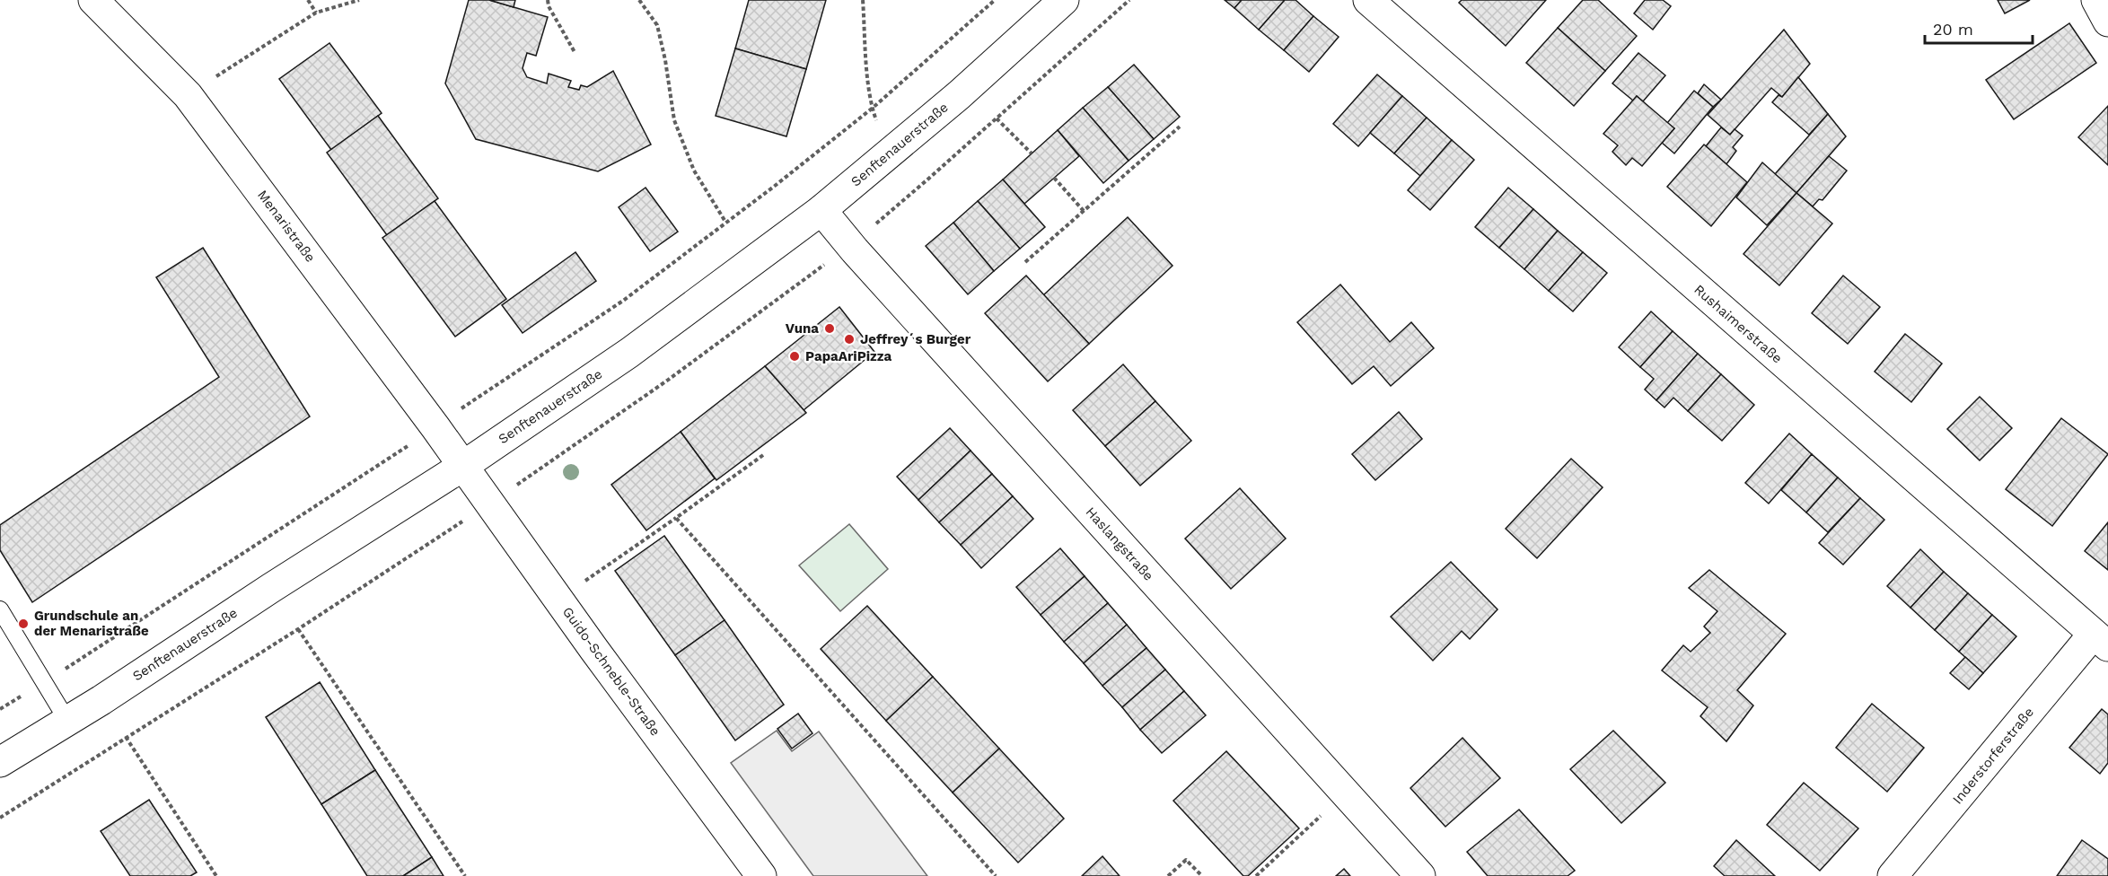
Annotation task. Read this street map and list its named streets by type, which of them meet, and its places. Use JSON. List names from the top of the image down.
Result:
{
  "streets": {
    "street": [
      "Senftenauerstraße",
      "Menaristraße",
      "Rushaimerstraße",
      "Haslangstraße",
      "Guido-Schneble-Straße",
      "Inderstorferstraße"
    ]
  },
  "crossings": [
    ["Senftenauerstraße", "Menaristraße"],
    ["Senftenauerstraße", "Haslangstraße"],
    ["Senftenauerstraße", "Guido-Schneble-Straße"],
    ["Menaristraße", "Guido-Schneble-Straße"],
    ["Rushaimerstraße", "Inderstorferstraße"]
  ],
  "places": [
    "Vuna",
    "Jeffrey´s Burger",
    "PapaAriPizza",
    "Grundschule an der Menaristraße"
  ],
  "scale_bar": "20 m"
}
